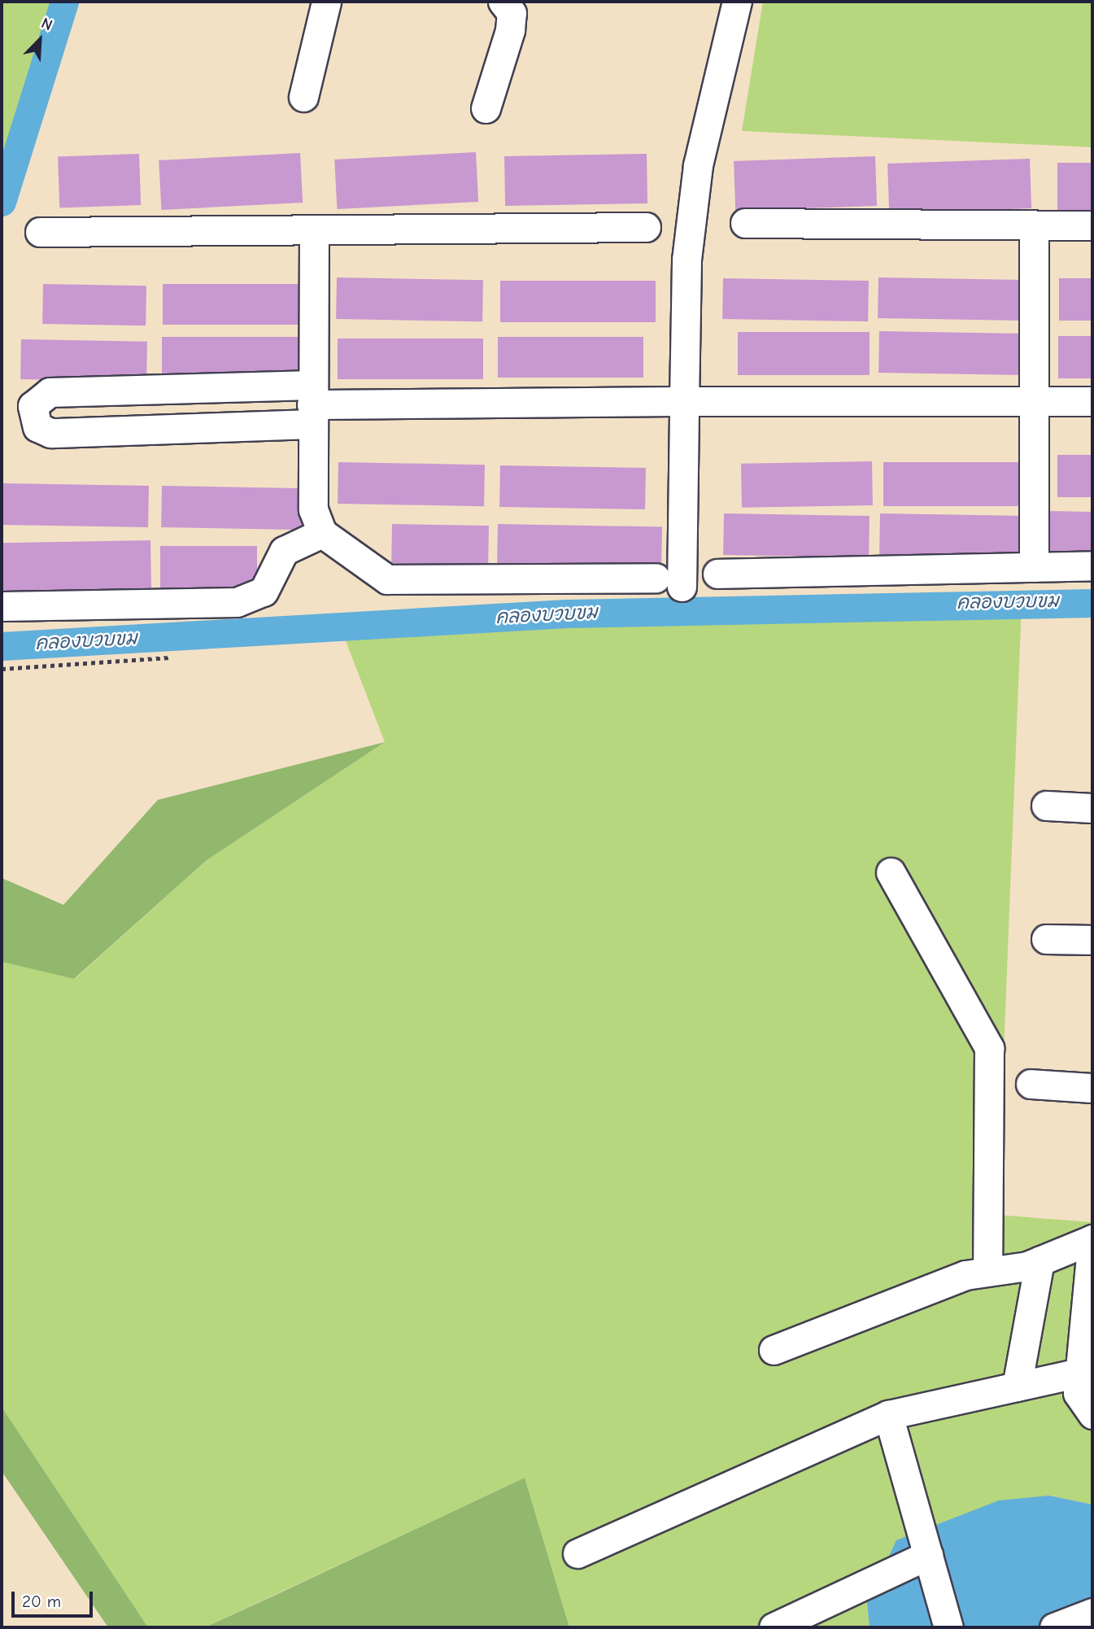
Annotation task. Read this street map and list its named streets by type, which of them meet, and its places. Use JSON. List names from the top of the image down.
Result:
{
  "water": ["คลองบวบขม"],
  "scale_bar": "20 m",
  "north": "top right"
}
